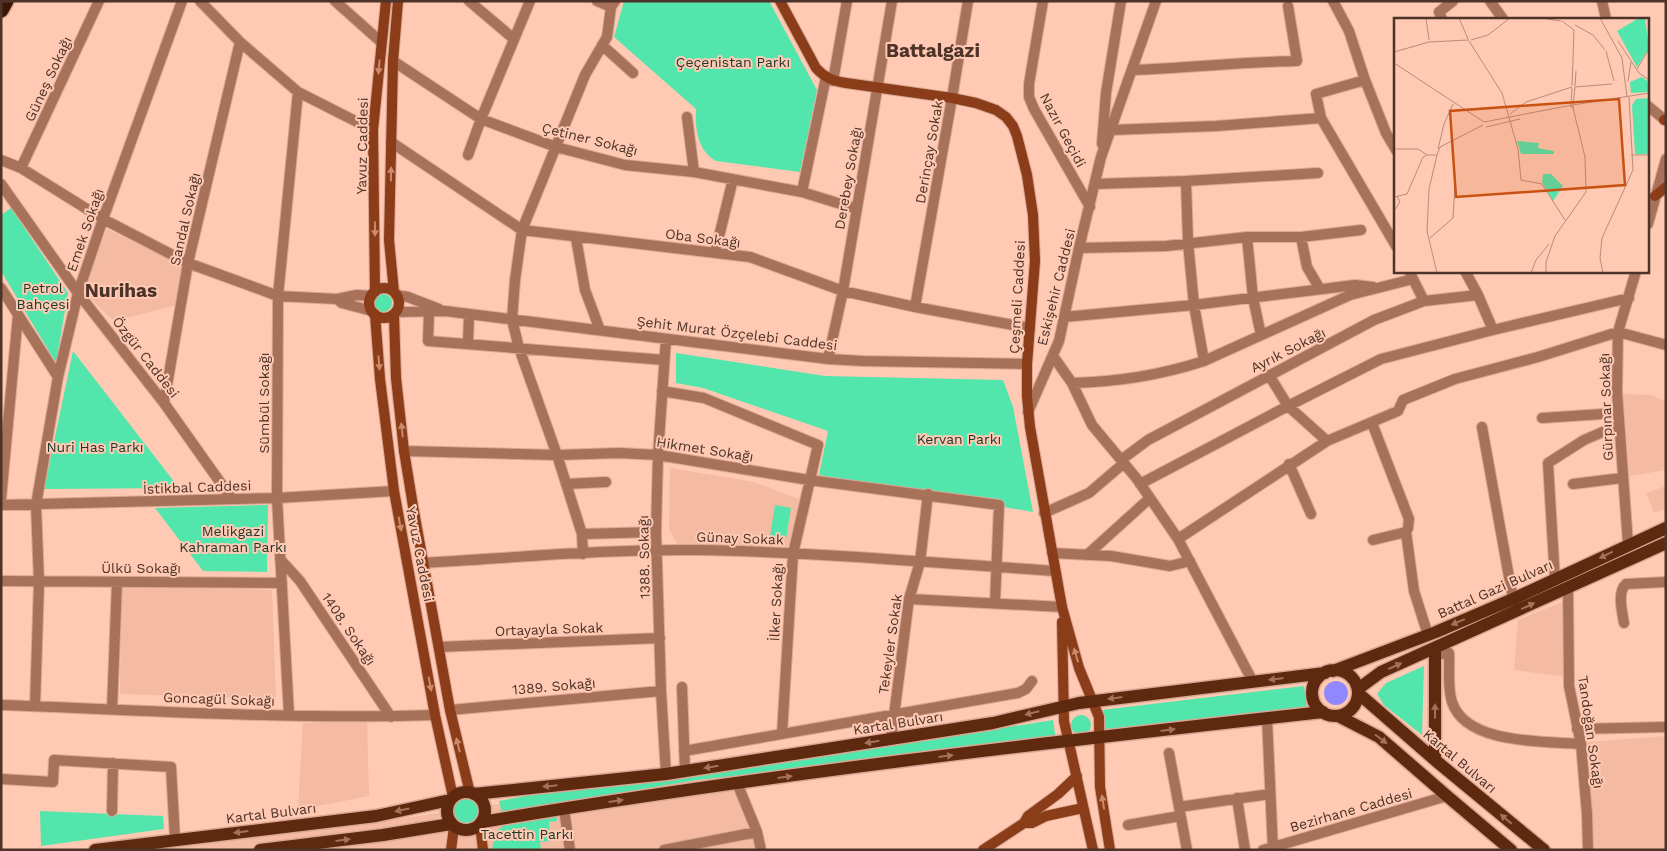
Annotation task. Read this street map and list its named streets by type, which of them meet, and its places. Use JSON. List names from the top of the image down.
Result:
{
  "streets": {
    "main road": ["Battal Gazi Bulvarı", "Kartal Bulvarı"],
    "street": [
      "Güneş Sokağı",
      "Nazır Geçidi",
      "Çetiner Sokağı",
      "Yavuz Caddesi",
      "Derinçay Sokak",
      "Derebey Sokağı",
      "Sandal Sokağı",
      "Emek Sokağı",
      "Oba Sokağı",
      "Eskişehir Caddesi",
      "Çeşmeli Caddesi",
      "Şehit Murat Özçelebi Caddesi",
      "Ayrık Sokağı",
      "Özgür Caddesi",
      "Sümbül Sokağı",
      "Gürpınar Sokağı",
      "Hikmet Sokağı",
      "İstikbal Caddesi",
      "Günay Sokak",
      "1388. Sokağı",
      "Ülkü Sokağı",
      "İlker Sokağı",
      "1408. Sokağı",
      "Ortayayla Sokak",
      "Tekeyler Sokak",
      "1389. Sokağı",
      "Goncagül Sokağı",
      "Tandoğan Sokağı",
      "Bezirhane Caddesi"
    ]
  },
  "crossings": [
    ["Nazır Geçidi", "Eskişehir Caddesi"],
    ["Çetiner Sokağı", "Yavuz Caddesi"],
    ["Çetiner Sokağı", "Derebey Sokağı"],
    ["Yavuz Caddesi", "Oba Sokağı"],
    ["Yavuz Caddesi", "Şehit Murat Özçelebi Caddesi"],
    ["Yavuz Caddesi", "Hikmet Sokağı"],
    ["Yavuz Caddesi", "İstikbal Caddesi"],
    ["Yavuz Caddesi", "Günay Sokak"],
    ["Yavuz Caddesi", "Ortayayla Sokak"],
    ["Yavuz Caddesi", "1389. Sokağı"],
    ["Yavuz Caddesi", "Goncagül Sokağı"],
    ["Yavuz Caddesi", "Kartal Bulvarı"],
    ["Derinçay Sokak", "Oba Sokağı"],
    ["Derinçay Sokak", "Çeşmeli Caddesi"],
    ["Derebey Sokağı", "Oba Sokağı"],
    ["Derebey Sokağı", "Çeşmeli Caddesi"],
    ["Derebey Sokağı", "Şehit Murat Özçelebi Caddesi"],
    ["Sandal Sokağı", "Özgür Caddesi"],
    ["Emek Sokağı", "Özgür Caddesi"],
    ["Emek Sokağı", "İstikbal Caddesi"],
    ["Emek Sokağı", "Ülkü Sokağı"],
    ["Emek Sokağı", "Goncagül Sokağı"],
    ["Oba Sokağı", "Çeşmeli Caddesi"],
    ["Eskişehir Caddesi", "Ayrık Sokağı"],
    ["Eskişehir Caddesi", "Kartal Bulvarı"],
    ["Çeşmeli Caddesi", "Şehit Murat Özçelebi Caddesi"],
    ["Çeşmeli Caddesi", "Ayrık Sokağı"],
    ["Çeşmeli Caddesi", "Günay Sokak"],
    ["Çeşmeli Caddesi", "Kartal Bulvarı"],
    ["Şehit Murat Özçelebi Caddesi", "1388. Sokağı"],
    ["Özgür Caddesi", "İstikbal Caddesi"],
    ["Sümbül Sokağı", "İstikbal Caddesi"],
    ["Sümbül Sokağı", "Ülkü Sokağı"],
    ["Sümbül Sokağı", "1408. Sokağı"],
    ["Sümbül Sokağı", "Goncagül Sokağı"],
    ["Gürpınar Sokağı", "Battal Gazi Bulvarı"],
    ["Hikmet Sokağı", "Günay Sokak"],
    ["Hikmet Sokağı", "1388. Sokağı"],
    ["Hikmet Sokağı", "İlker Sokağı"],
    ["Hikmet Sokağı", "Tekeyler Sokak"],
    ["Günay Sokak", "1388. Sokağı"],
    ["Günay Sokak", "İlker Sokağı"],
    ["Günay Sokak", "Tekeyler Sokak"],
    ["1388. Sokağı", "İlker Sokağı"],
    ["1388. Sokağı", "Ortayayla Sokak"],
    ["1388. Sokağı", "1389. Sokağı"],
    ["1388. Sokağı", "Kartal Bulvarı"],
    ["Battal Gazi Bulvarı", "Kartal Bulvarı"],
    ["Battal Gazi Bulvarı", "Tandoğan Sokağı"],
    ["1408. Sokağı", "Goncagül Sokağı"],
    ["Tekeyler Sokak", "Kartal Bulvarı"]
  ],
  "districts": ["Battalgazi", "Nurihas"],
  "parks": [
    "Çeçenistan Parkı",
    "Petrol Bahçesi",
    "Kervan Parkı",
    "Nuri Has Parkı",
    "Melikgazi Kahraman Parkı",
    "Tacettin Parkı"
  ]
}
